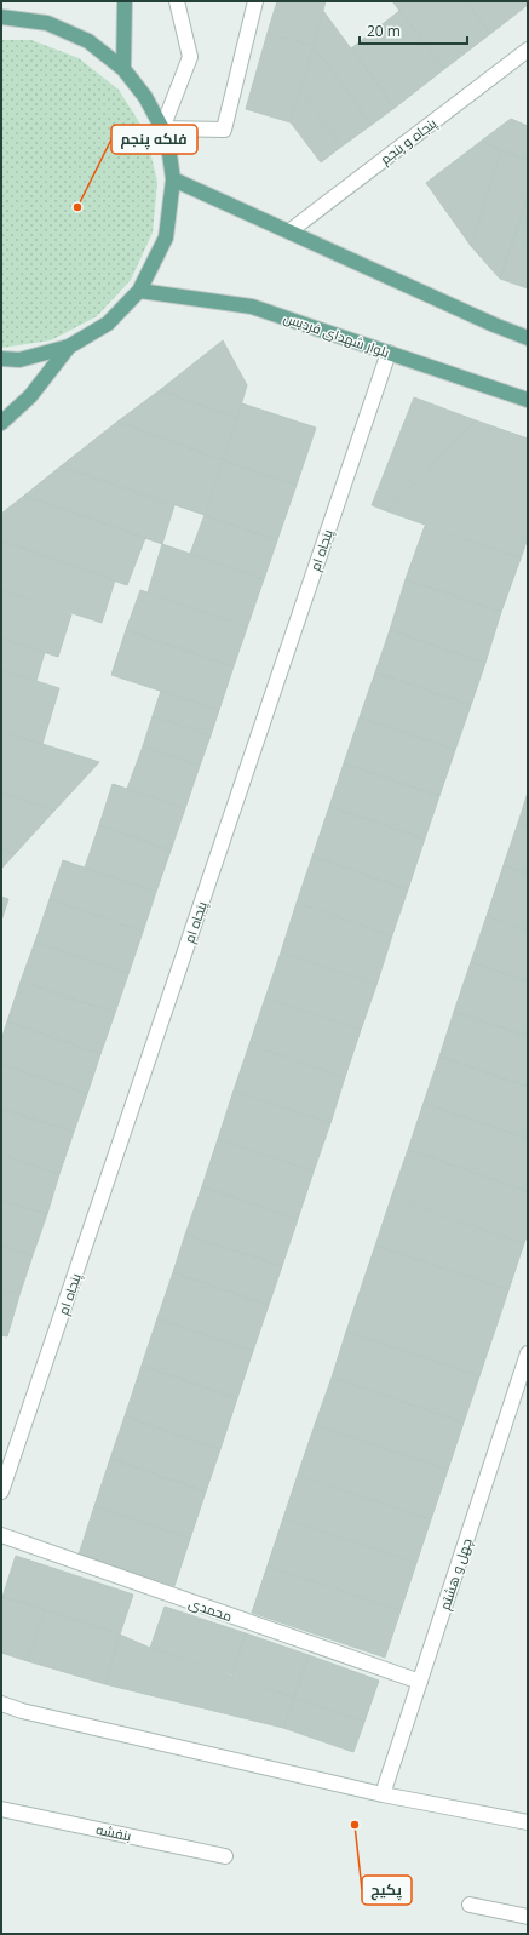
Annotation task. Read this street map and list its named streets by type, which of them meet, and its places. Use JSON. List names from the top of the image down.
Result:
{
  "streets": {
    "main road": ["بلوار شهدای فردیس"],
    "street": [
      "پنجاه و پنجم",
      "پنجاه ام",
      "چهل و هشتم",
      "محمدی",
      "بنفشه"
    ]
  },
  "crossings": [
    ["بلوار شهدای فردیس", "پنجاه ام"],
    ["چهل و هشتم", "محمدی"]
  ],
  "places": ["فلکه پنجم", "پکیج"],
  "scale_bar": "20 m"
}
